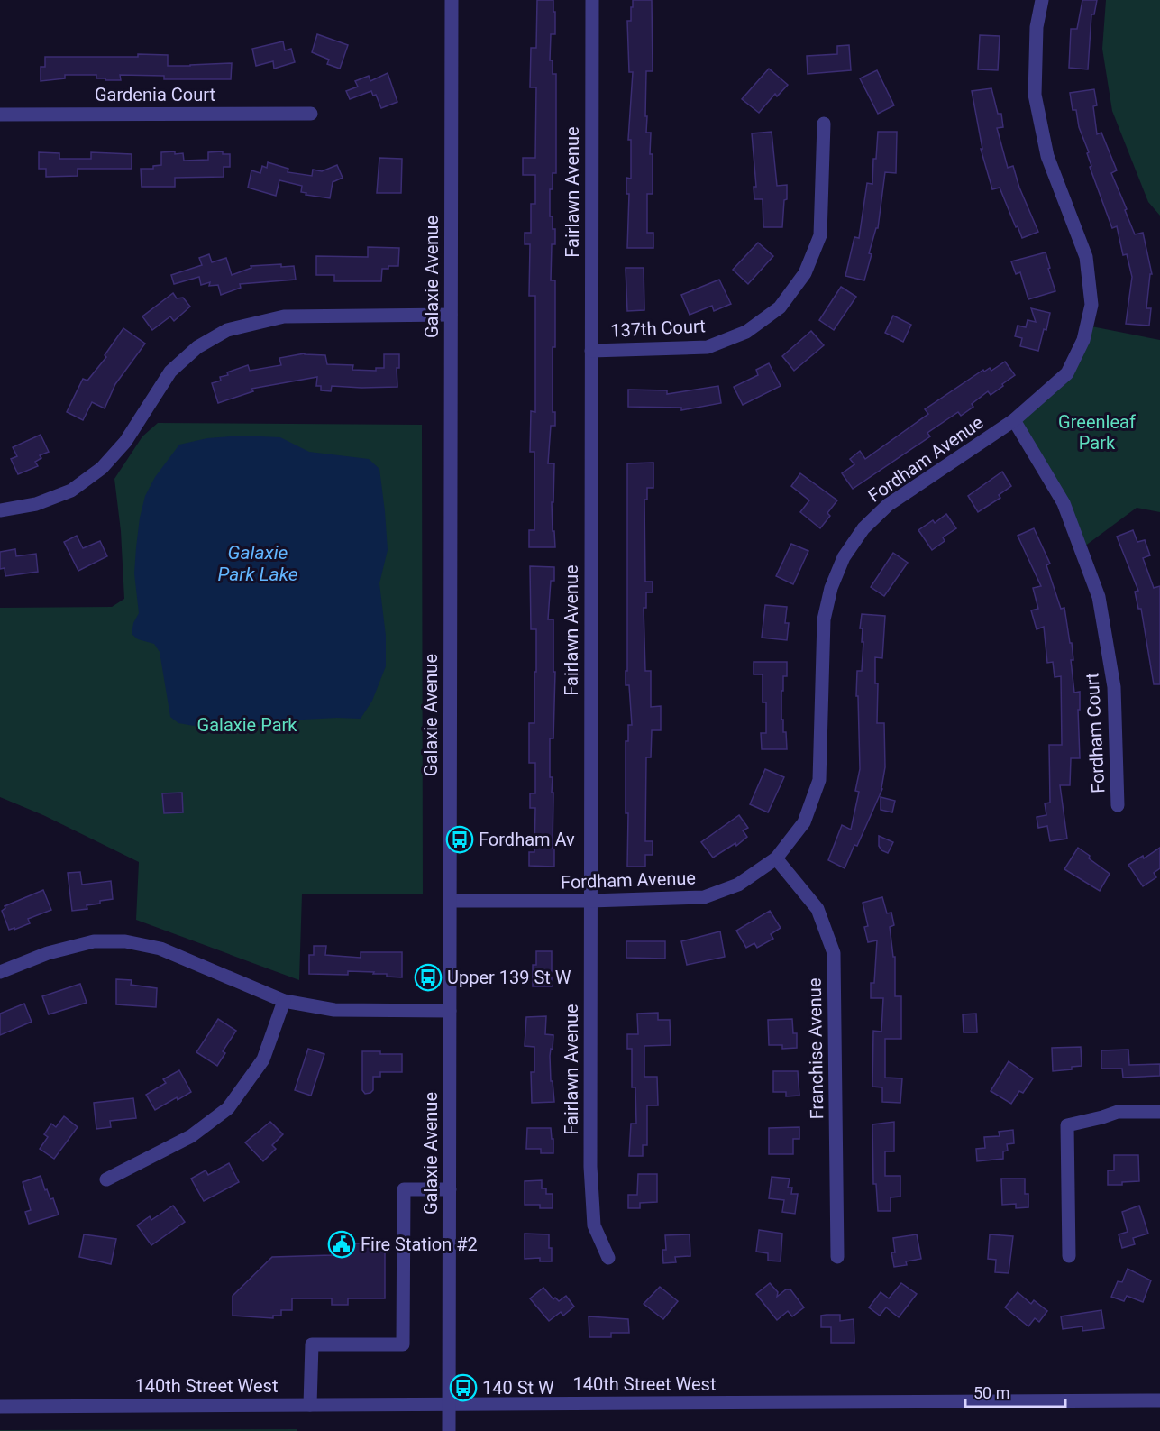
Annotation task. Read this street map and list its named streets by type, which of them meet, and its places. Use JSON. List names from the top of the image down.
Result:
{
  "streets": {
    "street": [
      "Gardenia Court",
      "Fairlawn Avenue",
      "Galaxie Avenue",
      "137th Court",
      "Fordham Avenue",
      "Fordham Court",
      "Franchise Avenue",
      "140th Street West"
    ]
  },
  "crossings": [
    ["Fairlawn Avenue", "137th Court"],
    ["Fairlawn Avenue", "Fordham Avenue"],
    ["Galaxie Avenue", "Fordham Avenue"],
    ["Galaxie Avenue", "140th Street West"],
    ["Fordham Avenue", "Fordham Court"],
    ["Fordham Avenue", "Franchise Avenue"]
  ],
  "water": ["Galaxie Park Lake"],
  "parks": ["Greenleaf Park", "Galaxie Park"],
  "places": {
    "bus stop": ["Fordham Av", "Upper 139 St W", "140 St W"],
    "public building": ["Fire Station #2"]
  },
  "scale_bar": "50 m"
}
